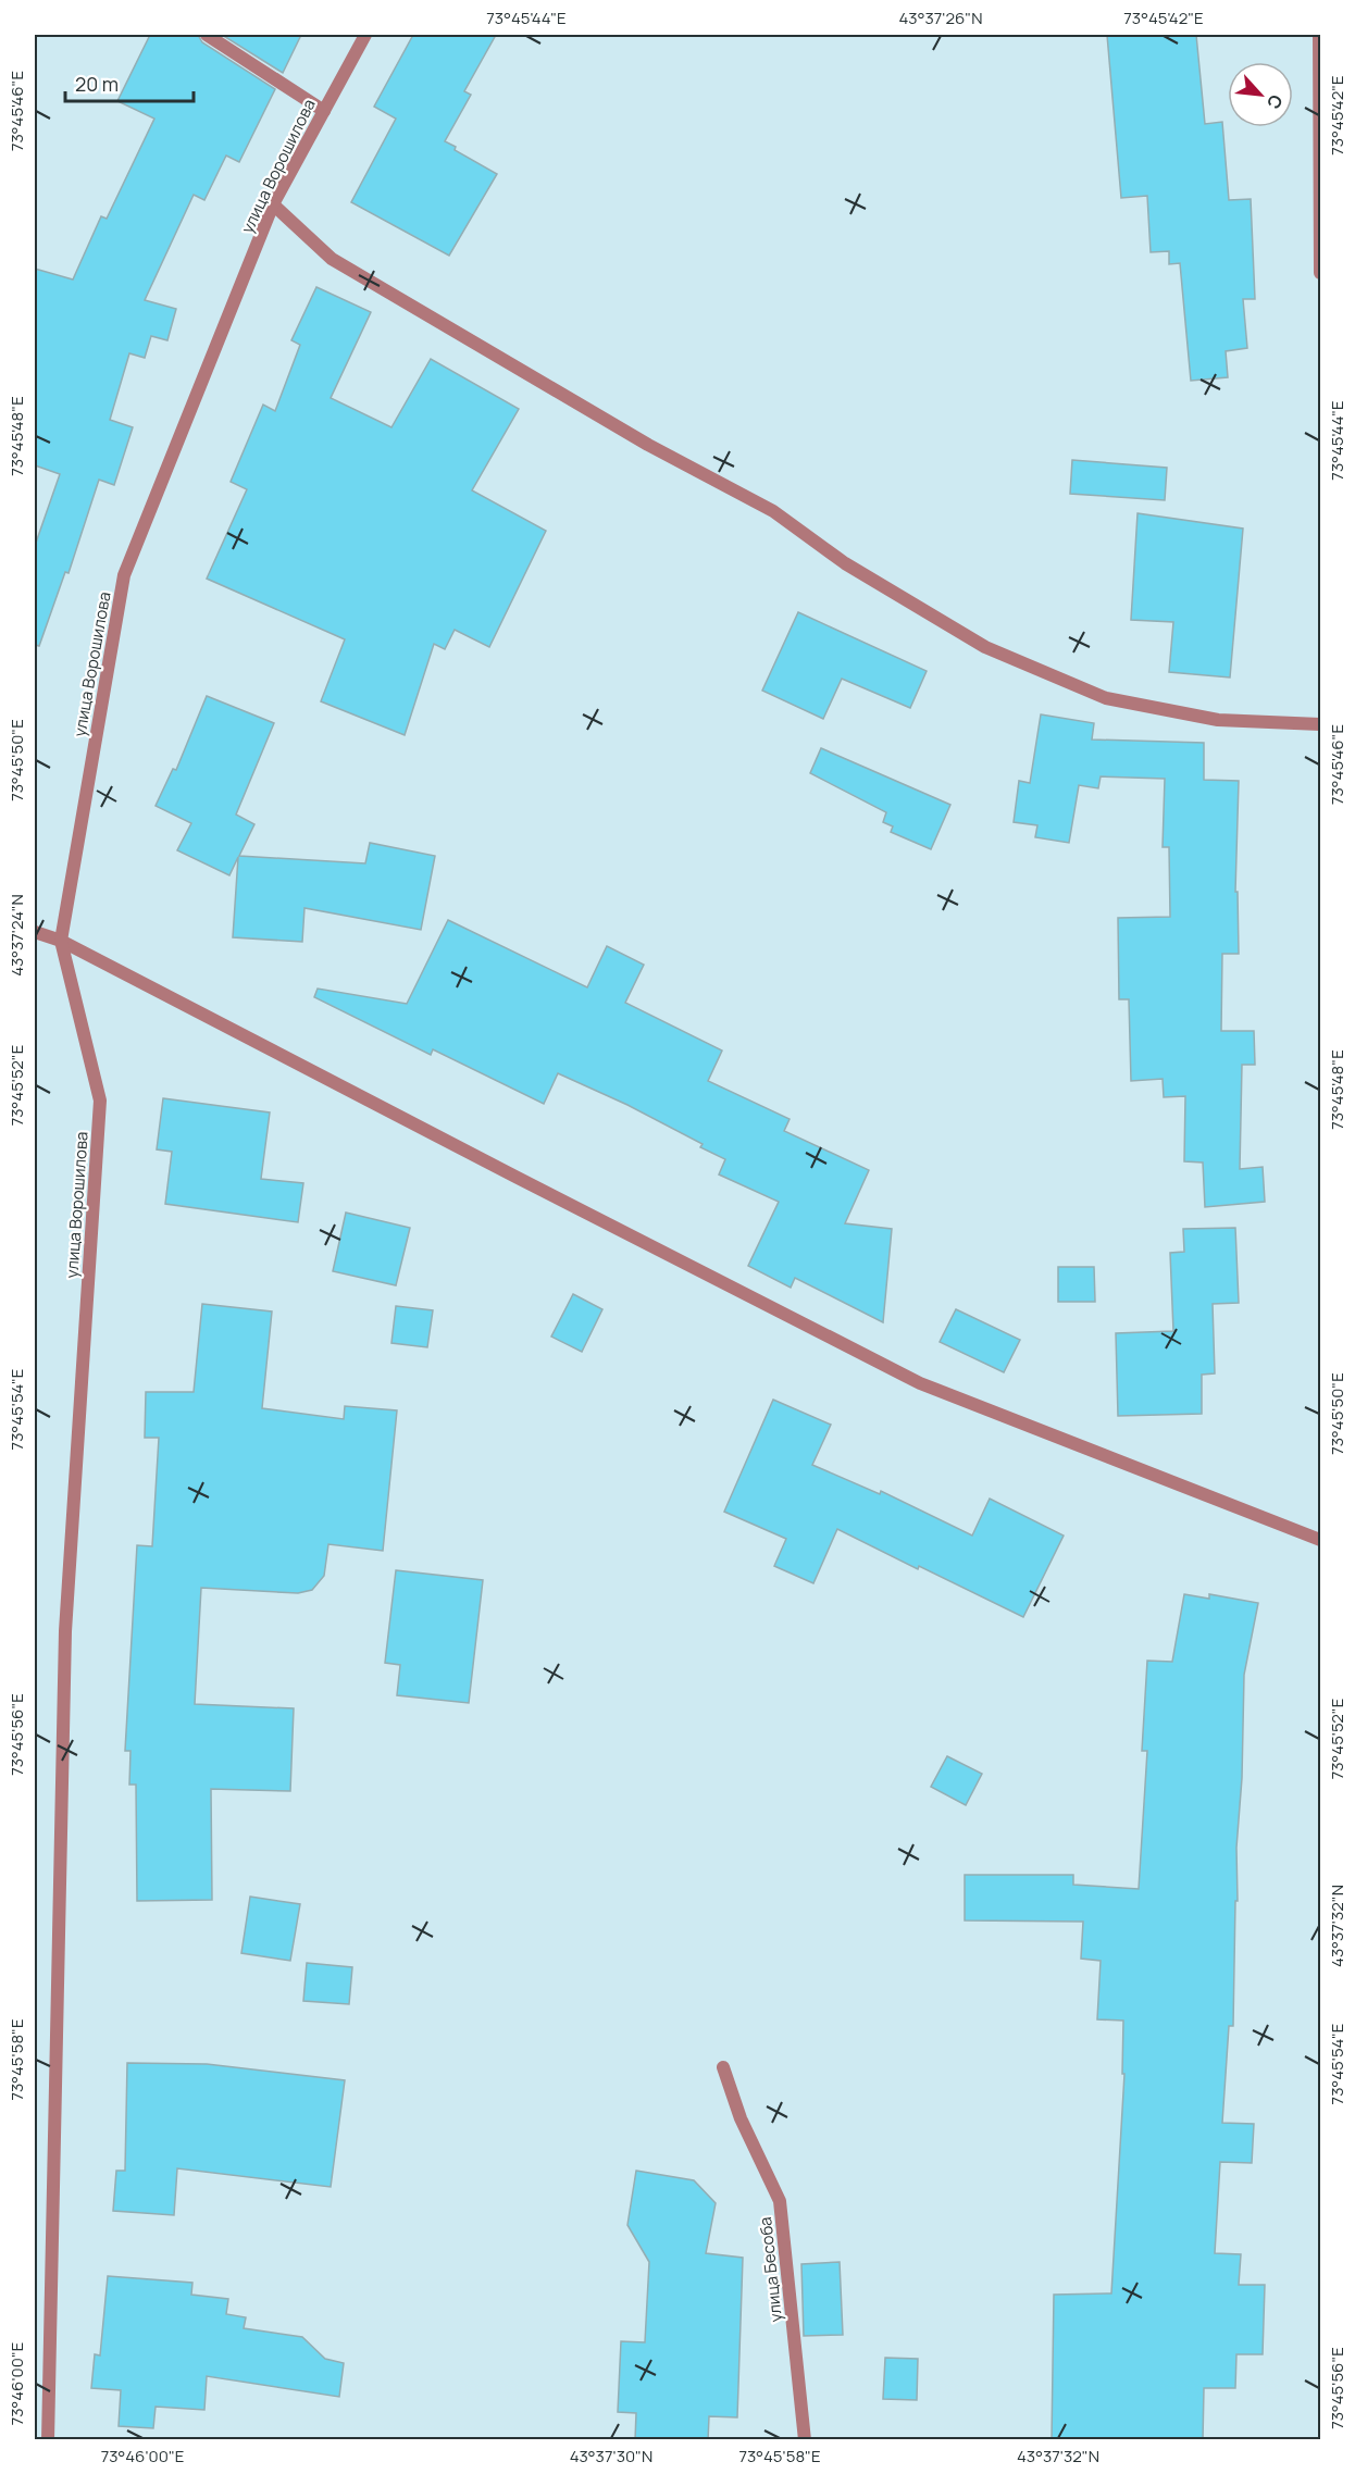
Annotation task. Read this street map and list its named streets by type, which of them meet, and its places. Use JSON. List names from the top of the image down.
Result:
{
  "streets": {
    "street": ["улица Ворошилова", "улица Бесоба"]
  },
  "scale_bar": "20 m",
  "north": "bottom right",
  "coordinates": [
    "73°45'44\"E",
    "43°37'26\"N",
    "73°45'42\"E",
    "73°45'46\"E",
    "73°45'48\"E",
    "73°45'50\"E",
    "43°37'24\"N",
    "73°45'52\"E",
    "73°45'54\"E",
    "73°45'56\"E",
    "43°37'32\"N",
    "73°45'58\"E",
    "73°46'00\"E",
    "43°37'30\"N"
  ]
}
